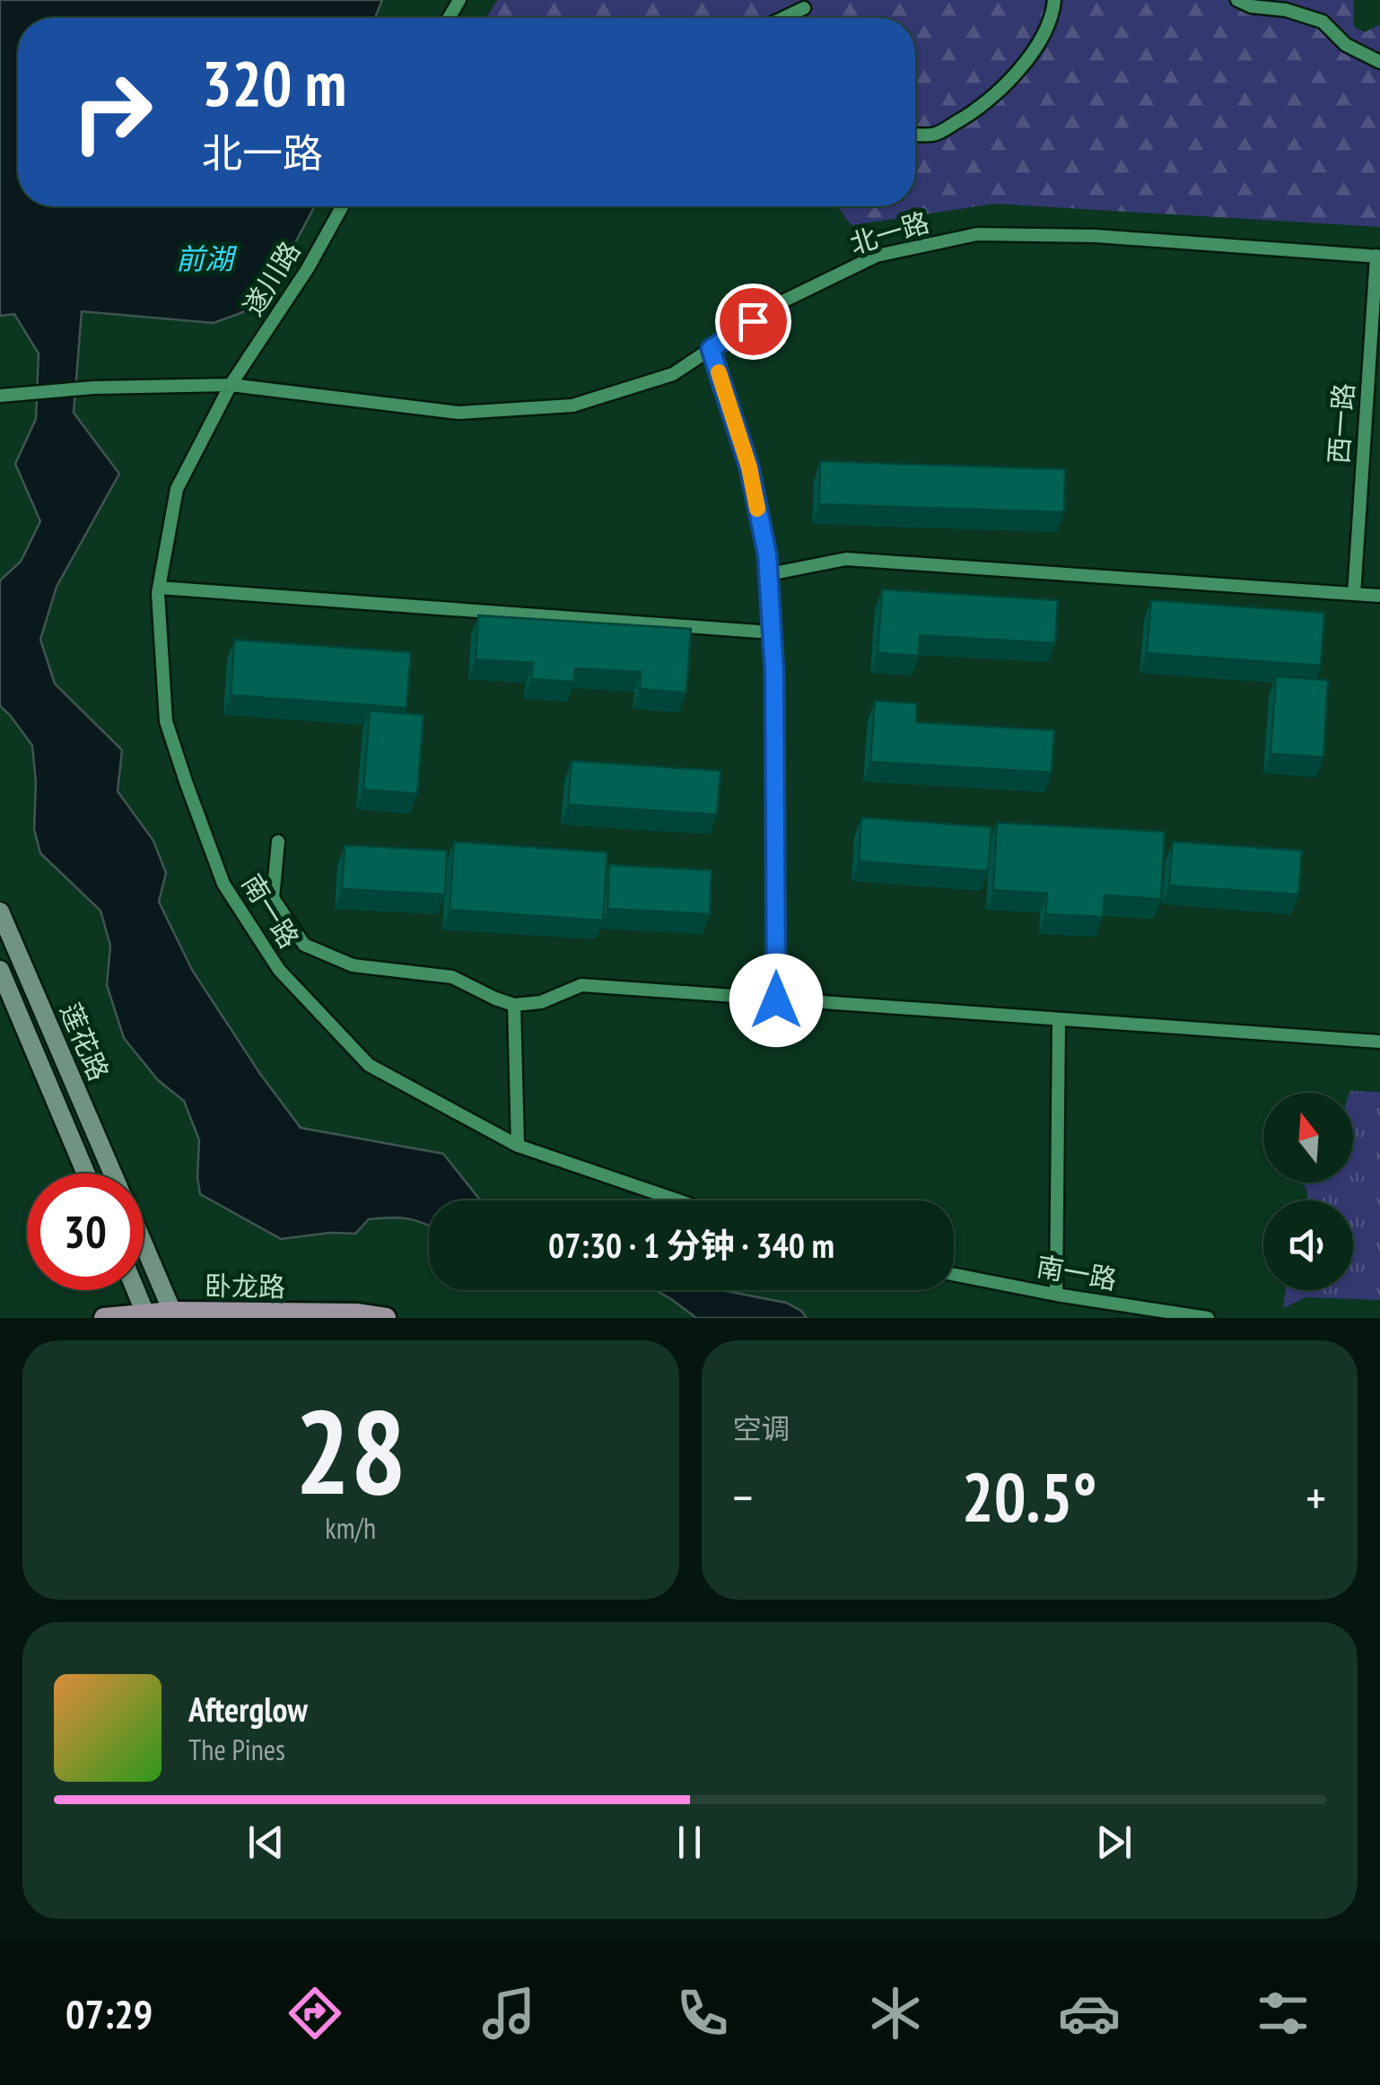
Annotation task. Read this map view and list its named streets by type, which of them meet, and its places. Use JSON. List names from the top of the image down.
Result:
{
  "streets": {
    "main road": ["莲花路", "卧龙路"],
    "street": [
      "北一路",
      "遂川路",
      "西一路",
      "南一路"
    ]
  },
  "crossings": [
    ["北一路", "遂川路"],
    ["北一路", "西一路"],
    ["北一路", "南一路"],
    ["遂川路", "南一路"],
    ["莲花路", "卧龙路"]
  ],
  "water": ["前湖"],
  "north": "top",
  "page": {
    "turn": ["320 m", "北一路"],
    "limit": "30",
    "trip": "07:30 · 1 分钟 · 340 m",
    "tile": [
      ["28", "km/h"],
      "空调"
    ],
    "heat": ["−", "20.5°", "+"],
    "song": ["Afterglow", "The Pines"],
    "tabs": "07:29"
  }
}
